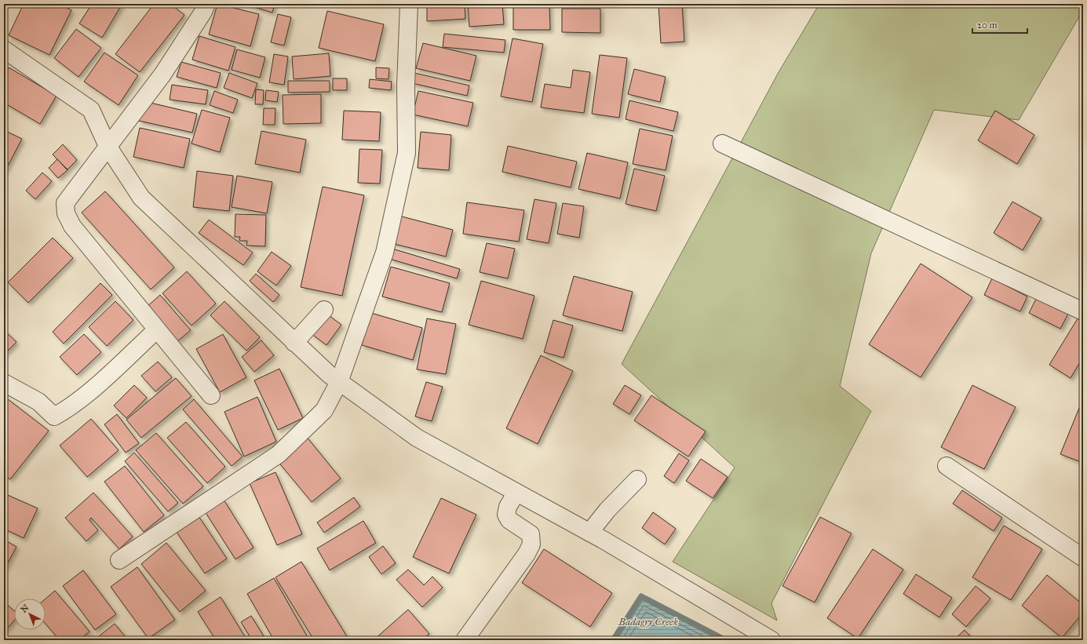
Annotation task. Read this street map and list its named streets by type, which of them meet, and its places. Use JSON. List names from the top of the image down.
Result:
{
  "water": ["Badagry Creek"],
  "scale_bar": "20 m",
  "north": "top left"
}
